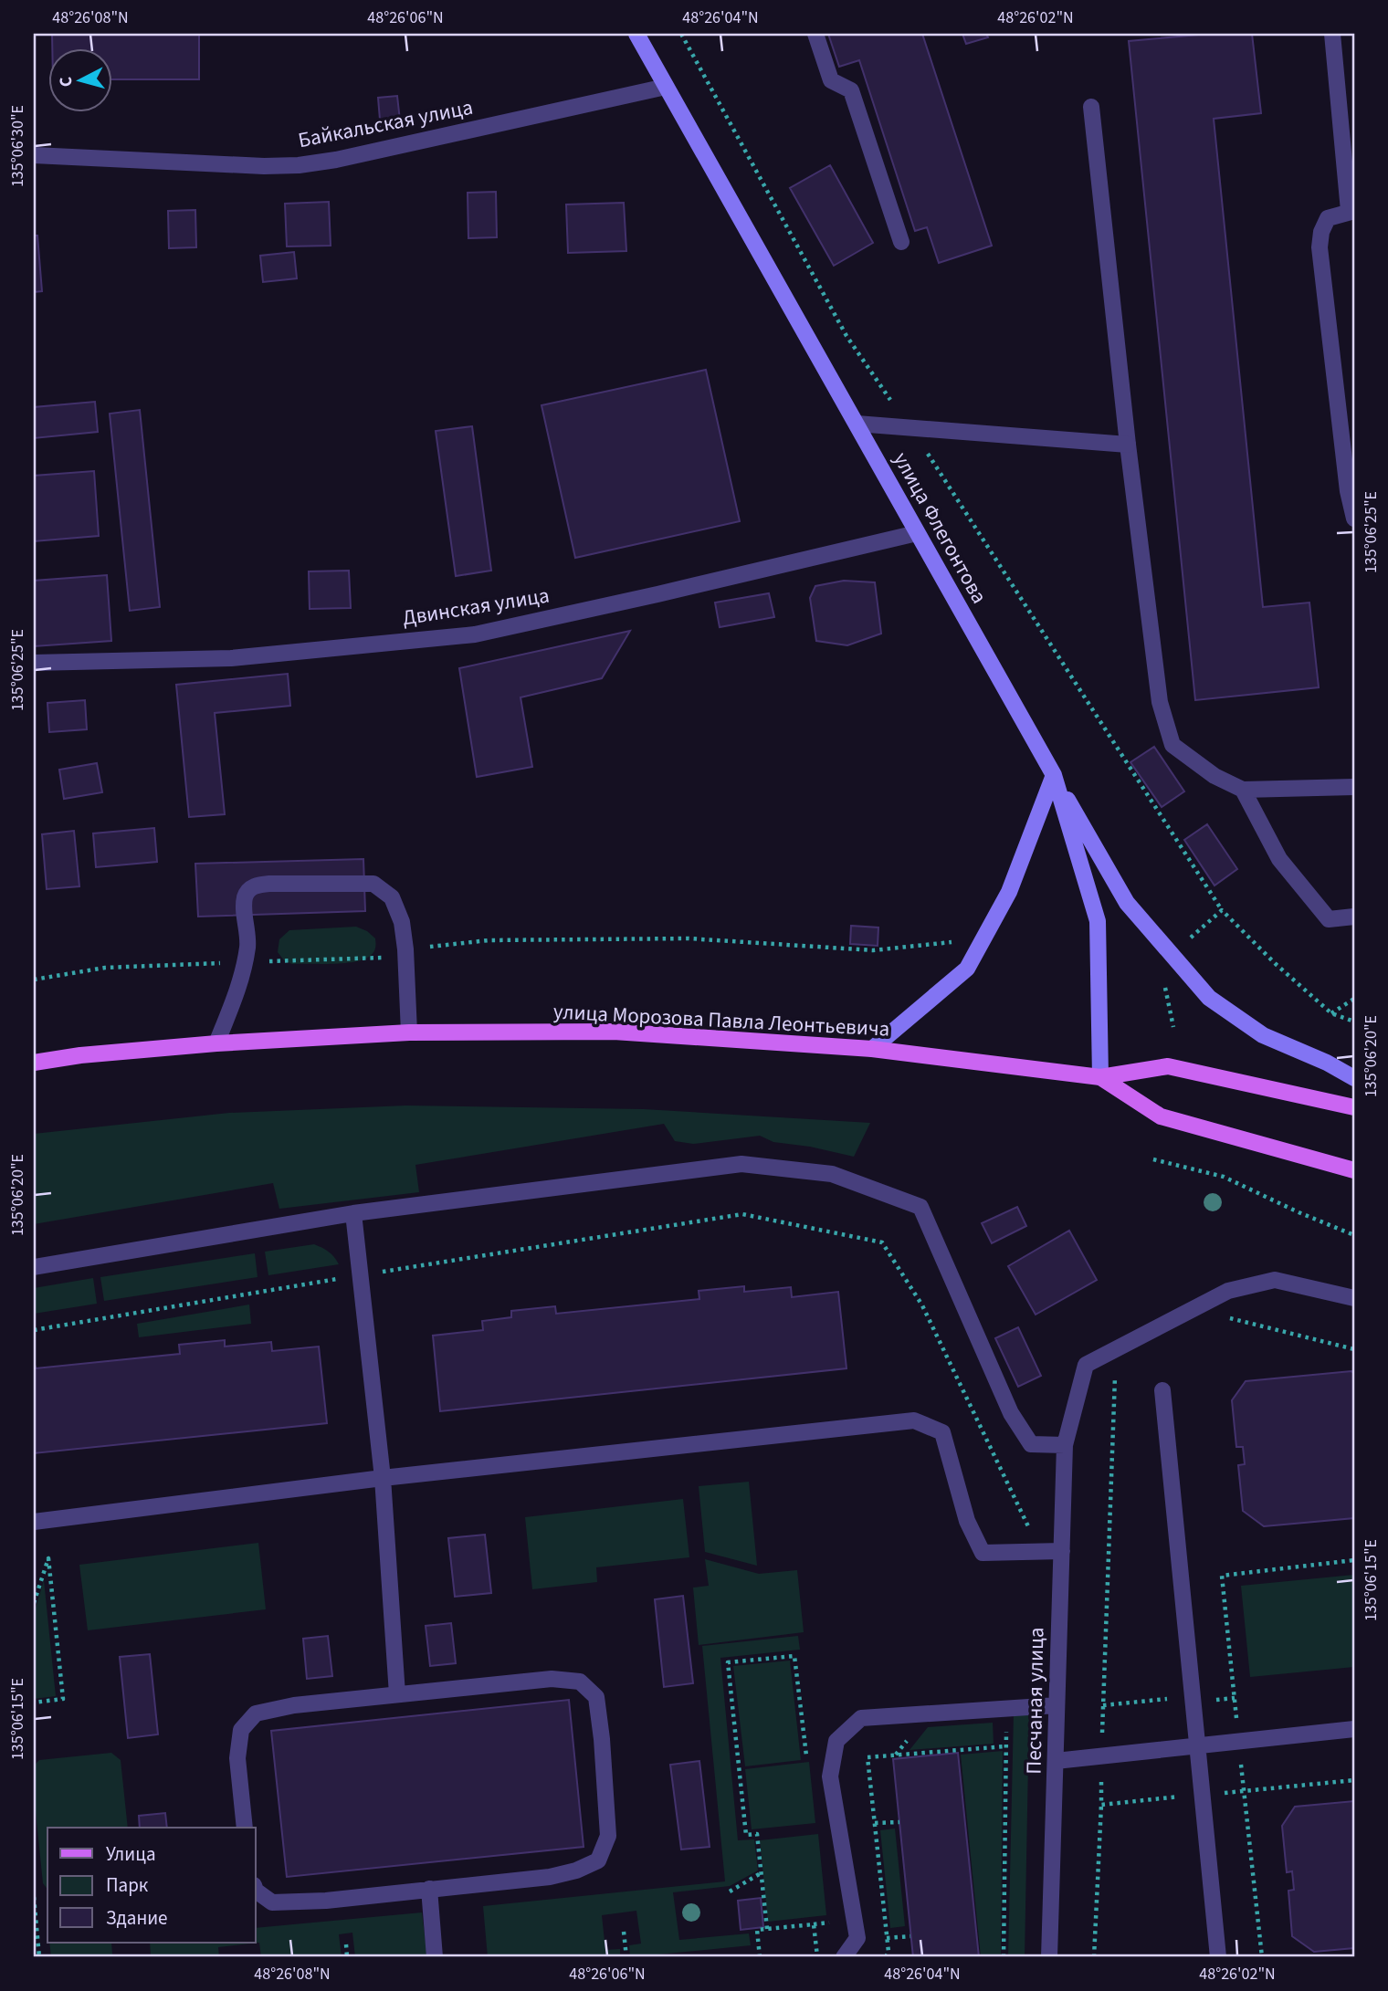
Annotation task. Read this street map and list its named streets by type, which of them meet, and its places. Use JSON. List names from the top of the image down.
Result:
{
  "streets": {
    "main road": ["улица Морозова Павла Леонтьевича"],
    "street": [
      "Байкальская улица",
      "улица Флегонтова",
      "Двинская улица",
      "Песчаная улица"
    ]
  },
  "crossings": [
    ["Байкальская улица", "улица Флегонтова"],
    ["улица Флегонтова", "Двинская улица"],
    ["улица Флегонтова", "улица Морозова Павла Леонтьевича"]
  ],
  "legend": ["Улица", "Парк", "Здание"],
  "north": "left",
  "coordinates": [
    "48°26'08\"N",
    "48°26'06\"N",
    "48°26'04\"N",
    "48°26'02\"N",
    "135°06'30\"E",
    "135°06'25\"E",
    "135°06'20\"E",
    "135°06'15\"E"
  ]
}
